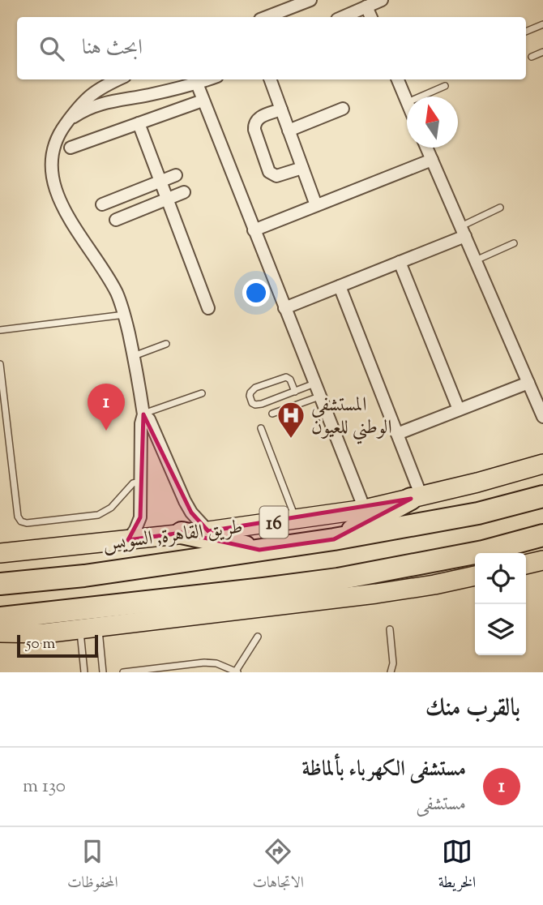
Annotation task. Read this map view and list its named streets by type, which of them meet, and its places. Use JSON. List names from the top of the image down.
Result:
{
  "streets": {
    "highway": ["16", "طريق القاهرة, السويس"]
  },
  "crossings": [
    ["16", "طريق القاهرة, السويس"]
  ],
  "places": {
    "hospital": ["المستشفي الوطني للعيون"]
  },
  "scale_bar": "50 m",
  "north": "top",
  "page": {
    "search": "ابحث هنا",
    "pins": "1",
    "scale": "50 m",
    "heading": "بالقرب منك",
    "list": [
      {
        "mark": "1",
        "name": "مستشفى الكهرباء بألماظة",
        "note": "مستشفى",
        "value": "130 m"
      }
    ],
    "nav": ["الخريطة", "الاتجاهات", "المحفوظات"]
  }
}
